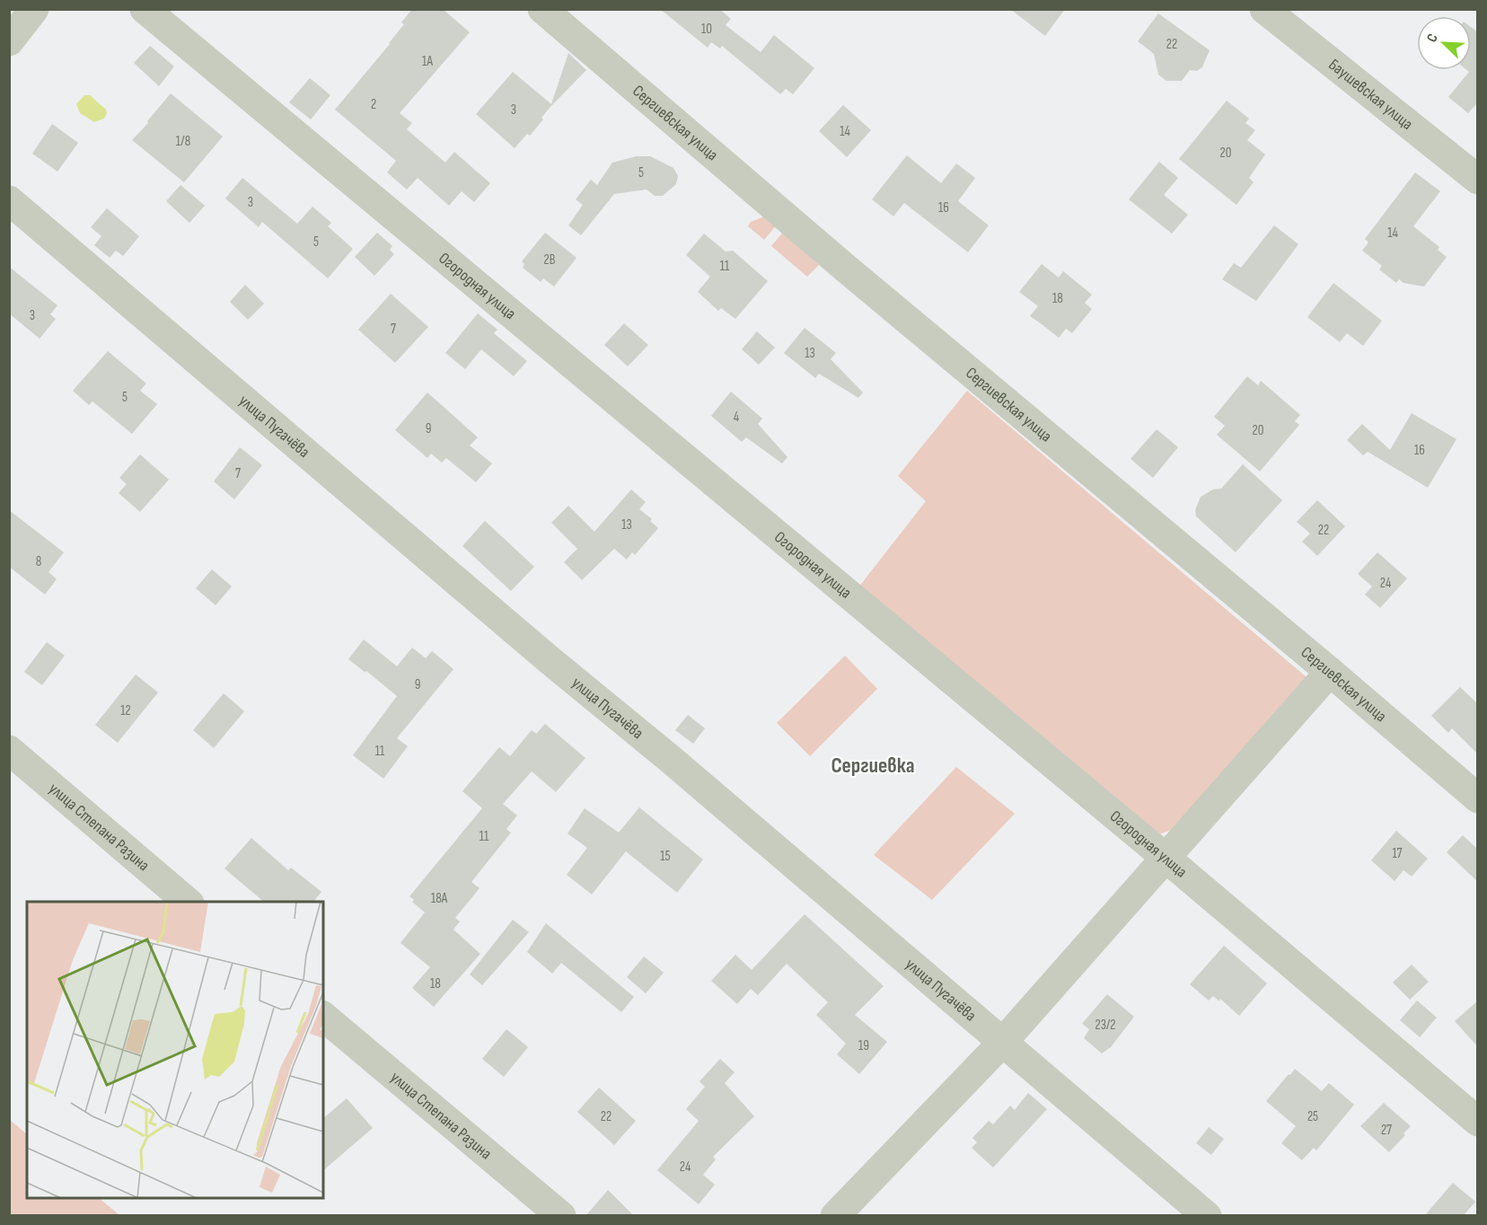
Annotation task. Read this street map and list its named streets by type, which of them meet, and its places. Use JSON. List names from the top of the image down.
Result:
{
  "streets": {
    "street": [
      "Баушевская улица",
      "Сергиевская улица",
      "Огородная улица",
      "улица Пугачёва",
      "улица Степана Разина"
    ]
  },
  "districts": ["Сергиевка"],
  "house_numbers": [
    "10",
    "22",
    "1А",
    "2",
    "3",
    "14",
    "1/8",
    "20",
    "5",
    "3",
    "16",
    "14",
    "5",
    "2В",
    "11",
    "18",
    "3",
    "7",
    "13",
    "5",
    "4",
    "9",
    "20",
    "16",
    "7",
    "13",
    "22",
    "8",
    "24",
    "9",
    "12",
    "11",
    "11",
    "17",
    "15",
    "18А",
    "18",
    "23/2",
    "19",
    "22",
    "25",
    "27",
    "24"
  ],
  "north": "top left"
}
